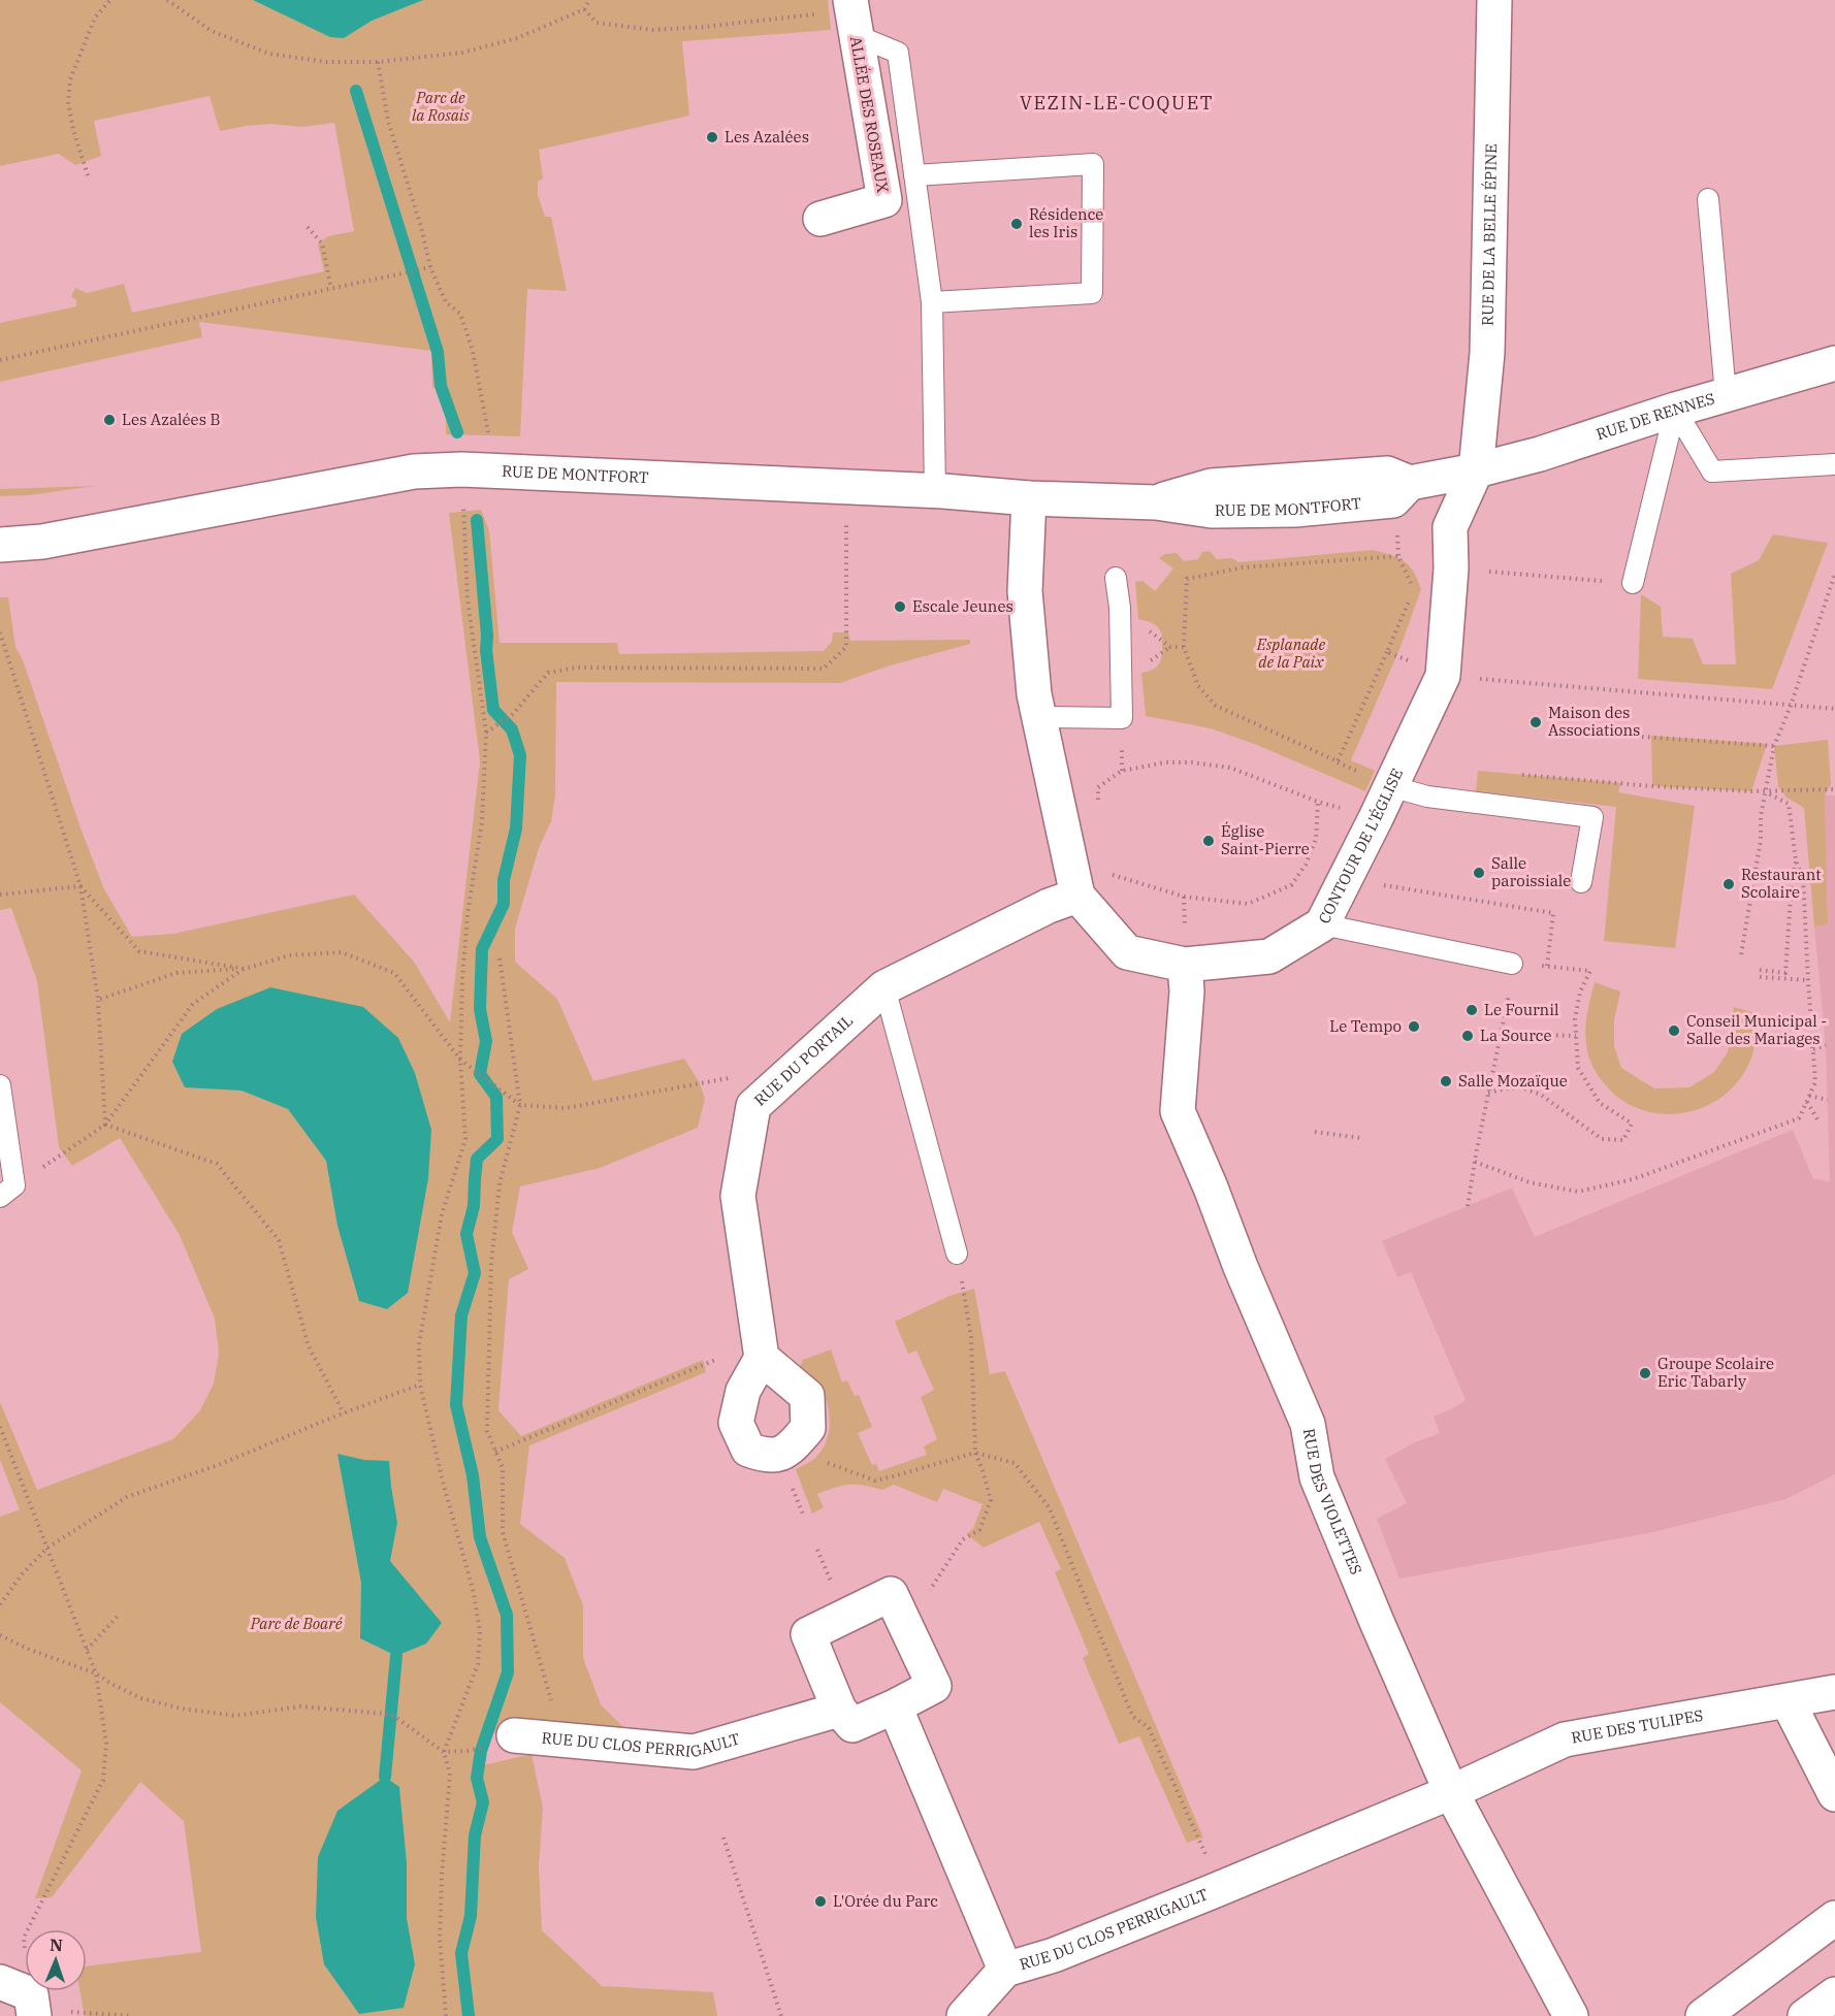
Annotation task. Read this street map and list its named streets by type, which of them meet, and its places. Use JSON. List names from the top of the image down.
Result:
{
  "streets": {
    "street": [
      "ALLÉE DES ROSEAUX",
      "RUE DE LA BELLE ÉPINE",
      "RUE DE RENNES",
      "RUE DE MONTFORT",
      "CONTOUR DE L'ÉGLISE",
      "RUE DU PORTAIL",
      "RUE DES VIOLETTES",
      "RUE DES TULIPES",
      "RUE DU CLOS PERRIGAULT"
    ]
  },
  "crossings": [
    ["RUE DE LA BELLE ÉPINE", "RUE DE RENNES"],
    ["RUE DE LA BELLE ÉPINE", "RUE DE MONTFORT"],
    ["RUE DE LA BELLE ÉPINE", "CONTOUR DE L'ÉGLISE"],
    ["RUE DE RENNES", "RUE DE MONTFORT"],
    ["RUE DE RENNES", "CONTOUR DE L'ÉGLISE"],
    ["RUE DE MONTFORT", "CONTOUR DE L'ÉGLISE"],
    ["CONTOUR DE L'ÉGLISE", "RUE DU PORTAIL"],
    ["CONTOUR DE L'ÉGLISE", "RUE DES VIOLETTES"],
    ["RUE DES VIOLETTES", "RUE DES TULIPES"],
    ["RUE DES VIOLETTES", "RUE DU CLOS PERRIGAULT"],
    ["RUE DES TULIPES", "RUE DU CLOS PERRIGAULT"]
  ],
  "districts": ["VEZIN-LE-COQUET"],
  "parks": ["Parc de la Rosais", "Esplanade de la Paix", "Parc de Boaré"],
  "places": [
    "Les Azalées",
    "Résidence les Iris",
    "Les Azalées B",
    "Escale Jeunes",
    "Maison des Associations",
    "Église Saint-Pierre",
    "Salle paroissiale",
    "Restaurant Scolaire",
    "Le Fournil",
    "Le Tempo",
    "Conseil Municipal - Salle des Mariages",
    "La Source",
    "Salle Mozaïque",
    "Groupe Scolaire Eric Tabarly",
    "L'Orée du Parc"
  ],
  "north": "top"
}
